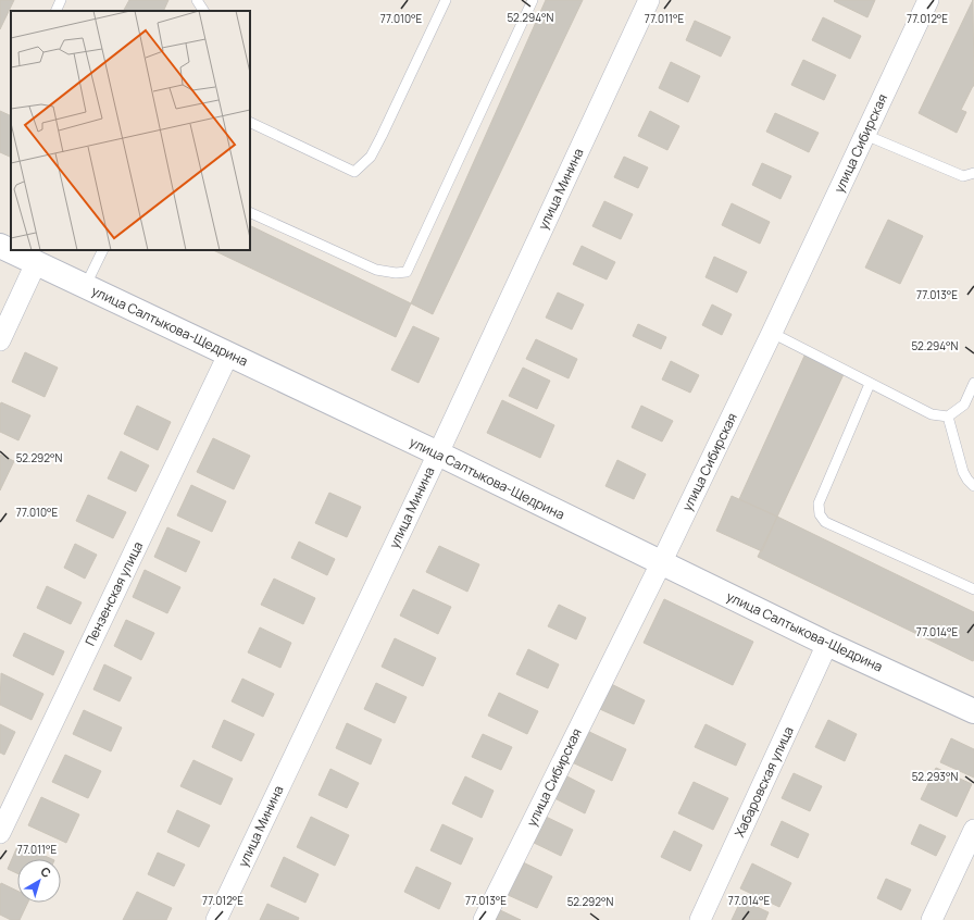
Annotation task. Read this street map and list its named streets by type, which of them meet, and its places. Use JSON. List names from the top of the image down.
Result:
{
  "streets": {
    "street": [
      "улица Сибирская",
      "улица Минина",
      "улица Салтыкова-Щедрина",
      "Пензенская улица",
      "Хабаровская улица"
    ]
  },
  "crossings": [
    ["улица Сибирская", "улица Салтыкова-Щедрина"],
    ["улица Минина", "улица Салтыкова-Щедрина"],
    ["улица Салтыкова-Щедрина", "Пензенская улица"],
    ["улица Салтыкова-Щедрина", "Хабаровская улица"]
  ],
  "north": "top right",
  "coordinates": [
    "52.294°N",
    "77.012°E",
    "77.010°E",
    "77.011°E",
    "77.013°E",
    "52.292°N",
    "77.014°E",
    "52.293°N"
  ]
}
